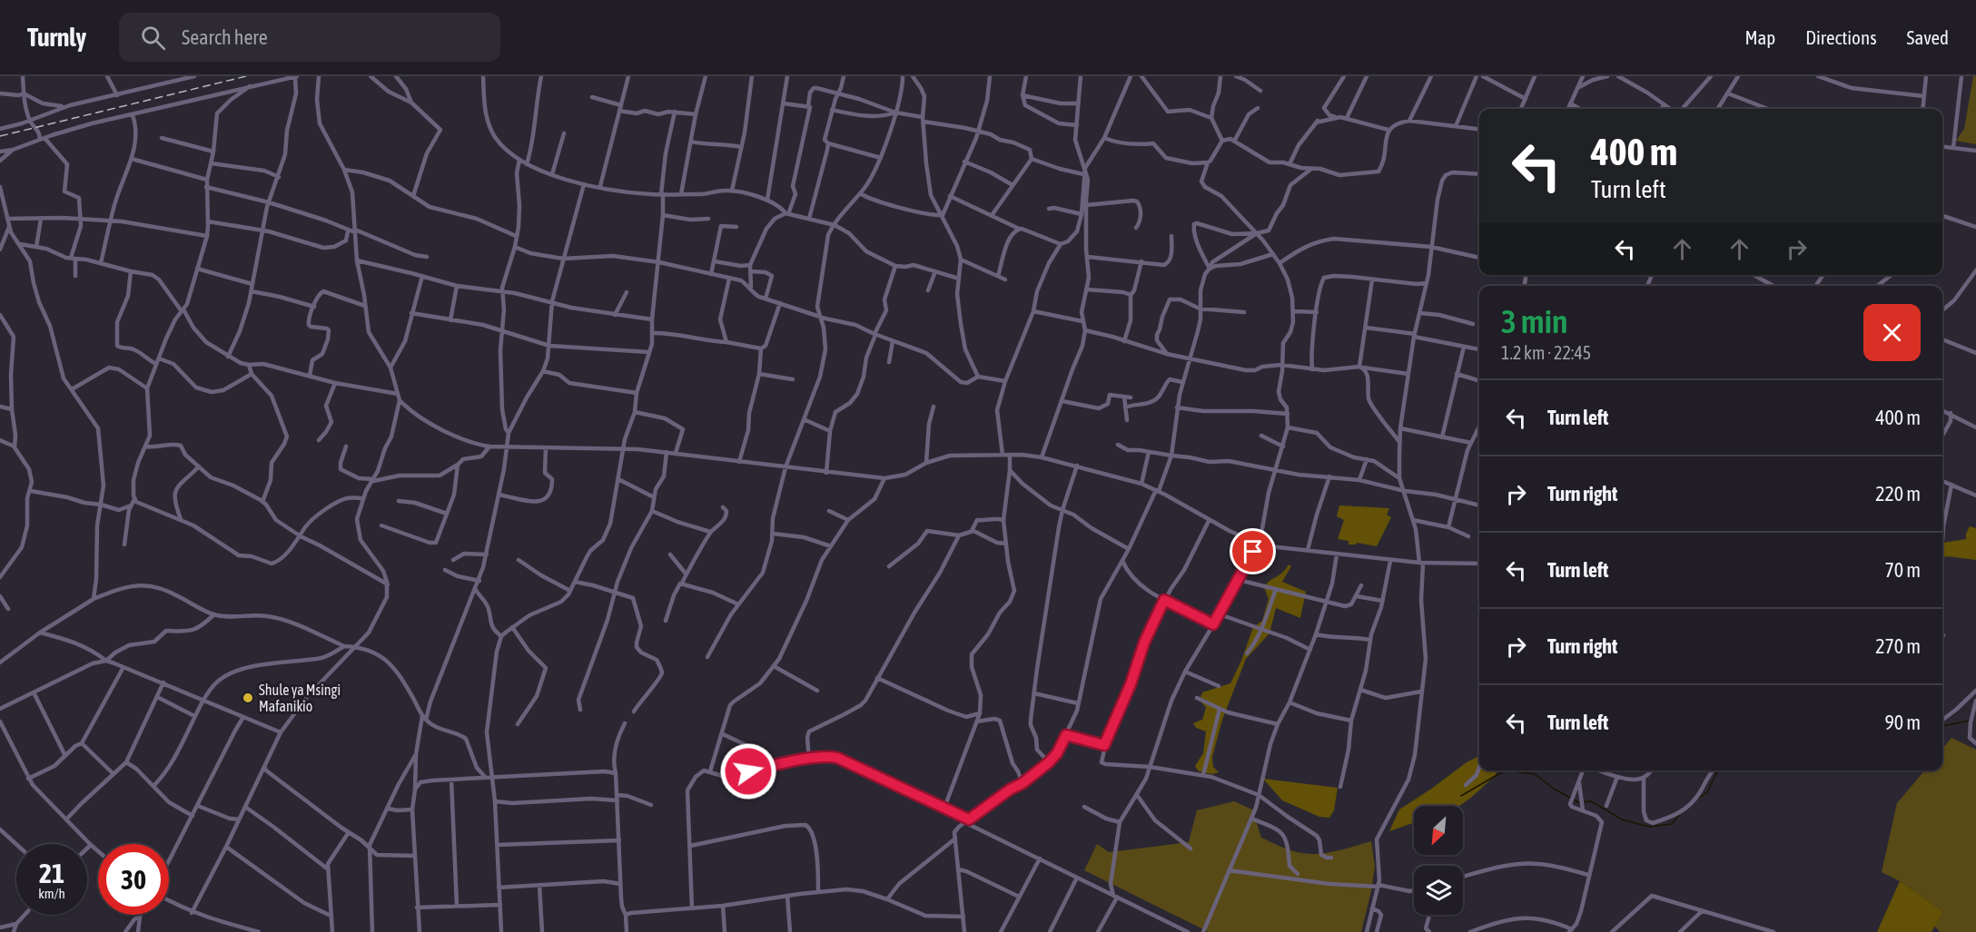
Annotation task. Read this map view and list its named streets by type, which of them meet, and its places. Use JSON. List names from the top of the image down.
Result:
{
  "places": ["Shule ya Msingi Mafanikio"],
  "north": "bottom left",
  "page": {
    "header": "Turnly",
    "search": "Search here",
    "nav": ["Map", "Directions", "Saved"],
    "turn": ["400 m", "Turn left"],
    "heading": ["3 min", "1.2 km · 22:45"],
    "list": [
      {
        "name": "Turn left",
        "value": "400 m"
      },
      {
        "name": "Turn right",
        "value": "220 m"
      },
      {
        "name": "Turn left",
        "value": "70 m"
      },
      {
        "name": "Turn right",
        "value": "270 m"
      },
      {
        "name": "Turn left",
        "value": "90 m"
      }
    ],
    "speed": "21 km/h",
    "limit": "30"
  }
}
